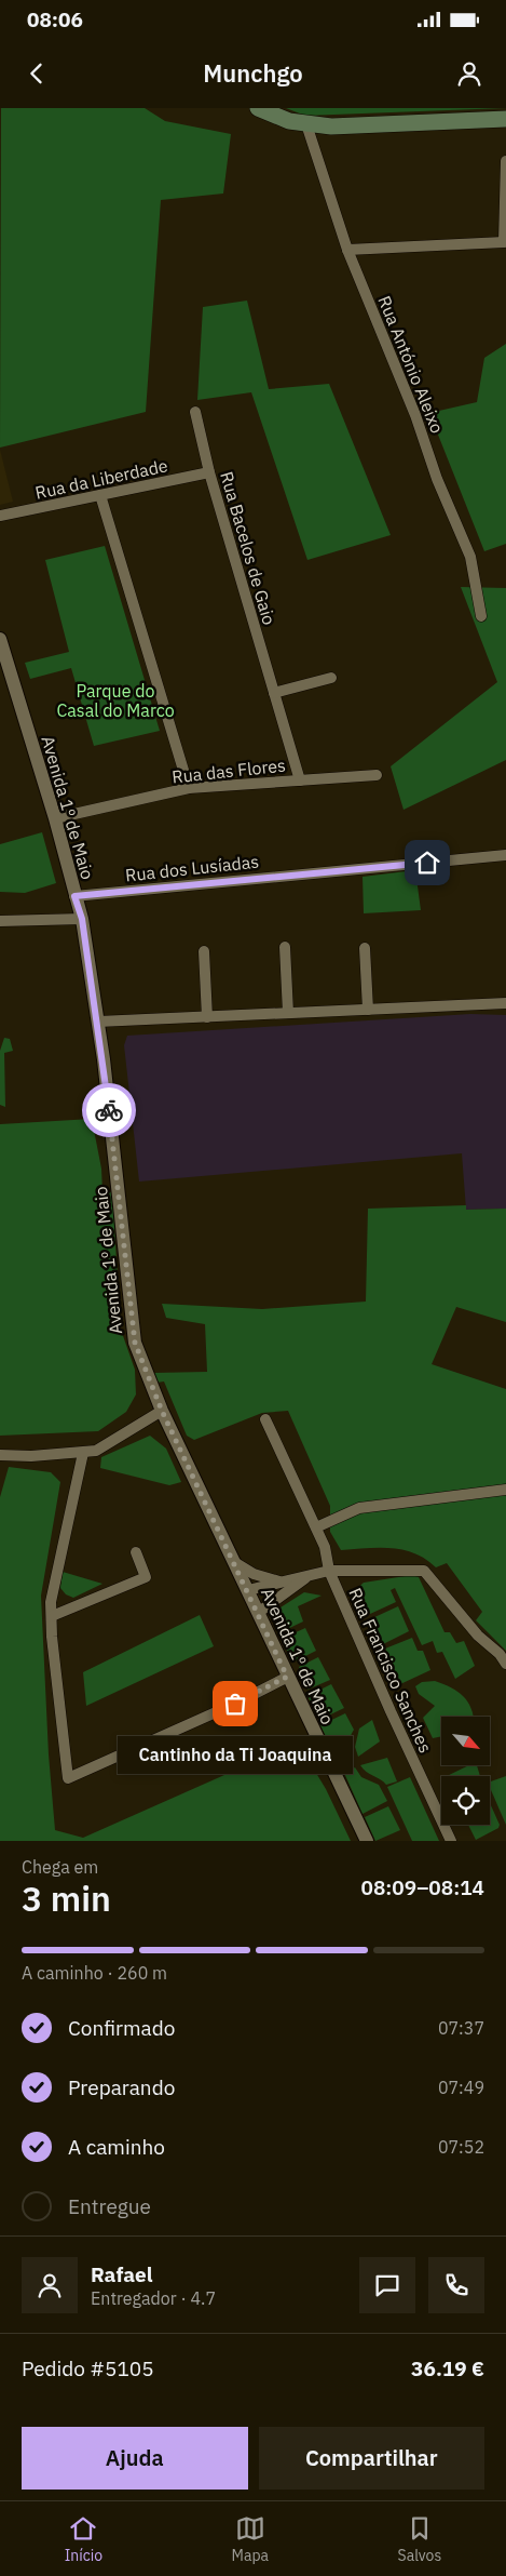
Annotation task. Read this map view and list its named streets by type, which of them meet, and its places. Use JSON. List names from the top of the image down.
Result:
{
  "streets": {
    "street": [
      "Rua António Aleixo",
      "Rua da Liberdade",
      "Rua Bacelos de Gaio",
      "Rua das Flores",
      "Avenida 1º de Maio",
      "Rua dos Lusíadas",
      "Rua Francisco Sanches"
    ]
  },
  "crossings": [
    ["Rua da Liberdade", "Rua Bacelos de Gaio"],
    ["Rua Bacelos de Gaio", "Rua das Flores"],
    ["Rua das Flores", "Avenida 1º de Maio"],
    ["Avenida 1º de Maio", "Rua dos Lusíadas"]
  ],
  "parks": ["Parque do Casal do Marco"],
  "places": ["Cantinho da Ti Joaquina"],
  "north": "bottom right",
  "page": {
    "status": "08:06",
    "header": "Munchgo",
    "bubble": "Cantinho da Ti Joaquina",
    "heading": ["3 min", "Chega em", "08:09–08:14"],
    "panel": [
      "Rafael",
      "Entregador · 4.7",
      "Pedido #5105",
      "36.19 €"
    ],
    "bar": "A caminho · 260 m",
    "list": [
      ["Confirmado", "07:37"],
      ["Preparando", "07:49"],
      ["A caminho", "07:52"],
      "Entregue"
    ],
    "buttons": ["Ajuda", "Compartilhar"],
    "tabs": ["Início", "Mapa", "Salvos"]
  }
}
